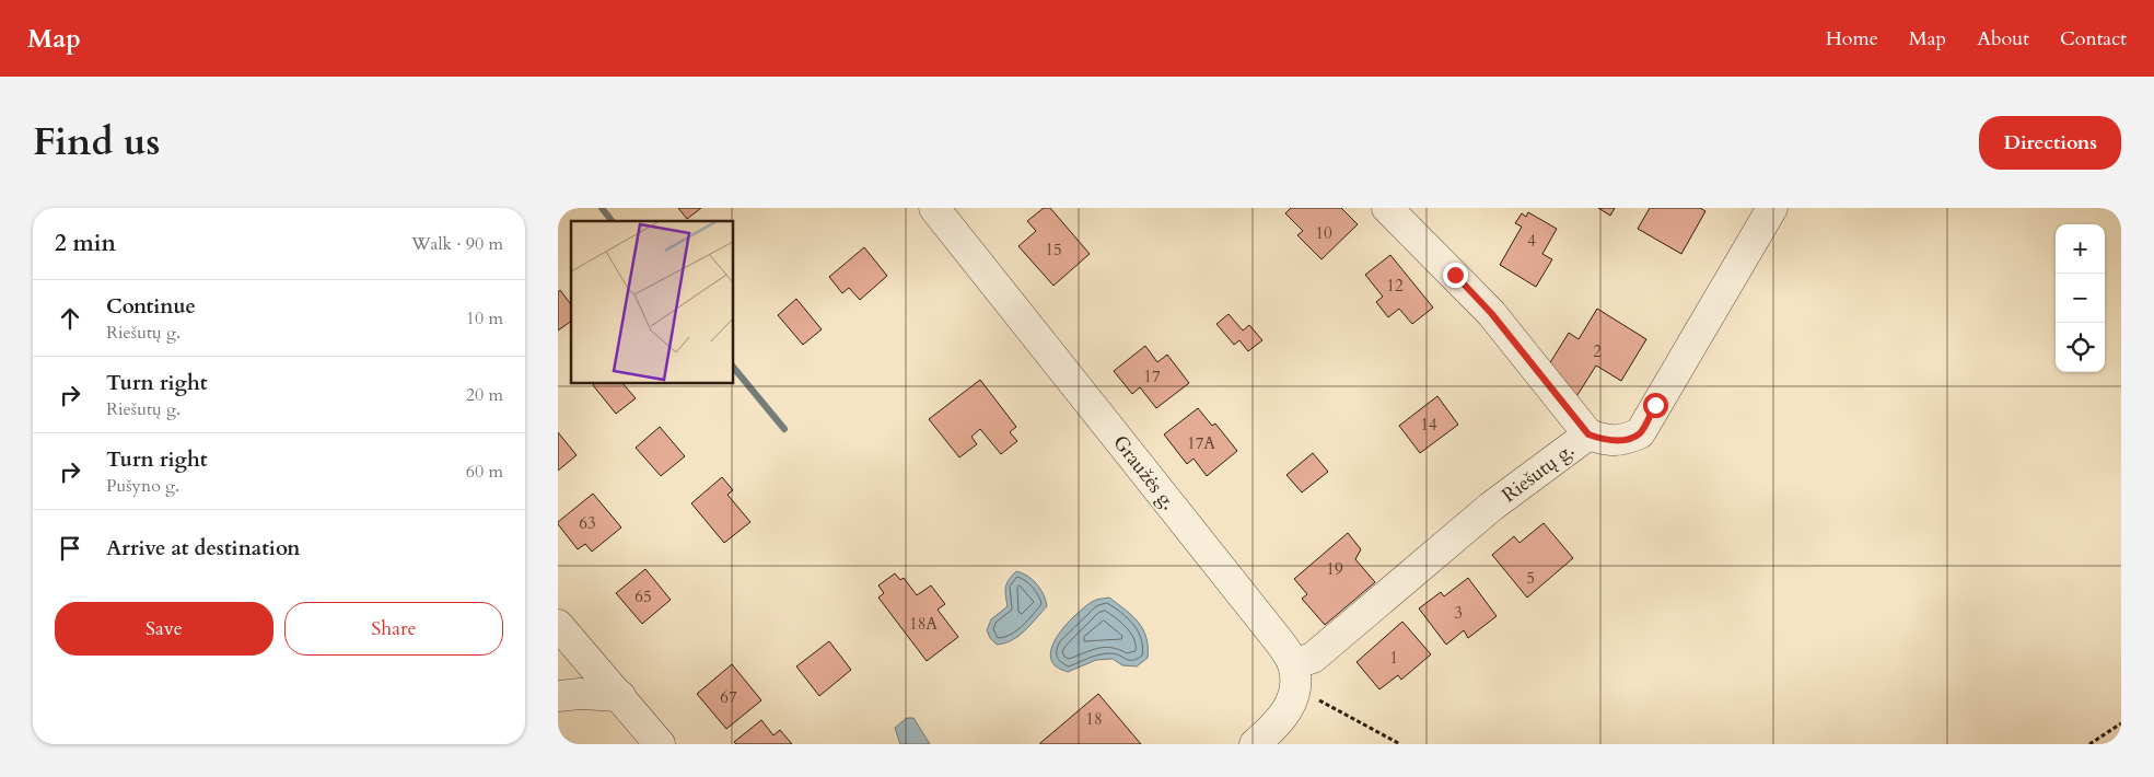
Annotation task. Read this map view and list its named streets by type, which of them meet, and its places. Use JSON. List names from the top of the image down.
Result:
{
  "streets": {
    "street": ["Graužės g.", "Riešutų g."]
  },
  "crossings": [
    ["Graužės g.", "Riešutų g."]
  ],
  "house_numbers": [
    "10",
    "4",
    "15",
    "12",
    "2",
    "17",
    "14",
    "17A",
    "63",
    "19",
    "5",
    "65",
    "3",
    "18A",
    "1",
    "67",
    "18"
  ],
  "page": {
    "header": "Map",
    "nav": [
      "Home",
      "Map",
      "About",
      "Contact"
    ],
    "title": "Find us",
    "buttons": [
      "Directions",
      ["Save", "Share"]
    ],
    "heading": ["2 min", "Walk · 90 m"],
    "map_buttons": ["+", "−"],
    "list": [
      ["Continue", "Riešutų g.", "10 m"],
      ["Turn right", "Riešutų g.", "20 m"],
      ["Turn right", "Pušyno g.", "60 m"],
      "Arrive at destination"
    ]
  }
}
